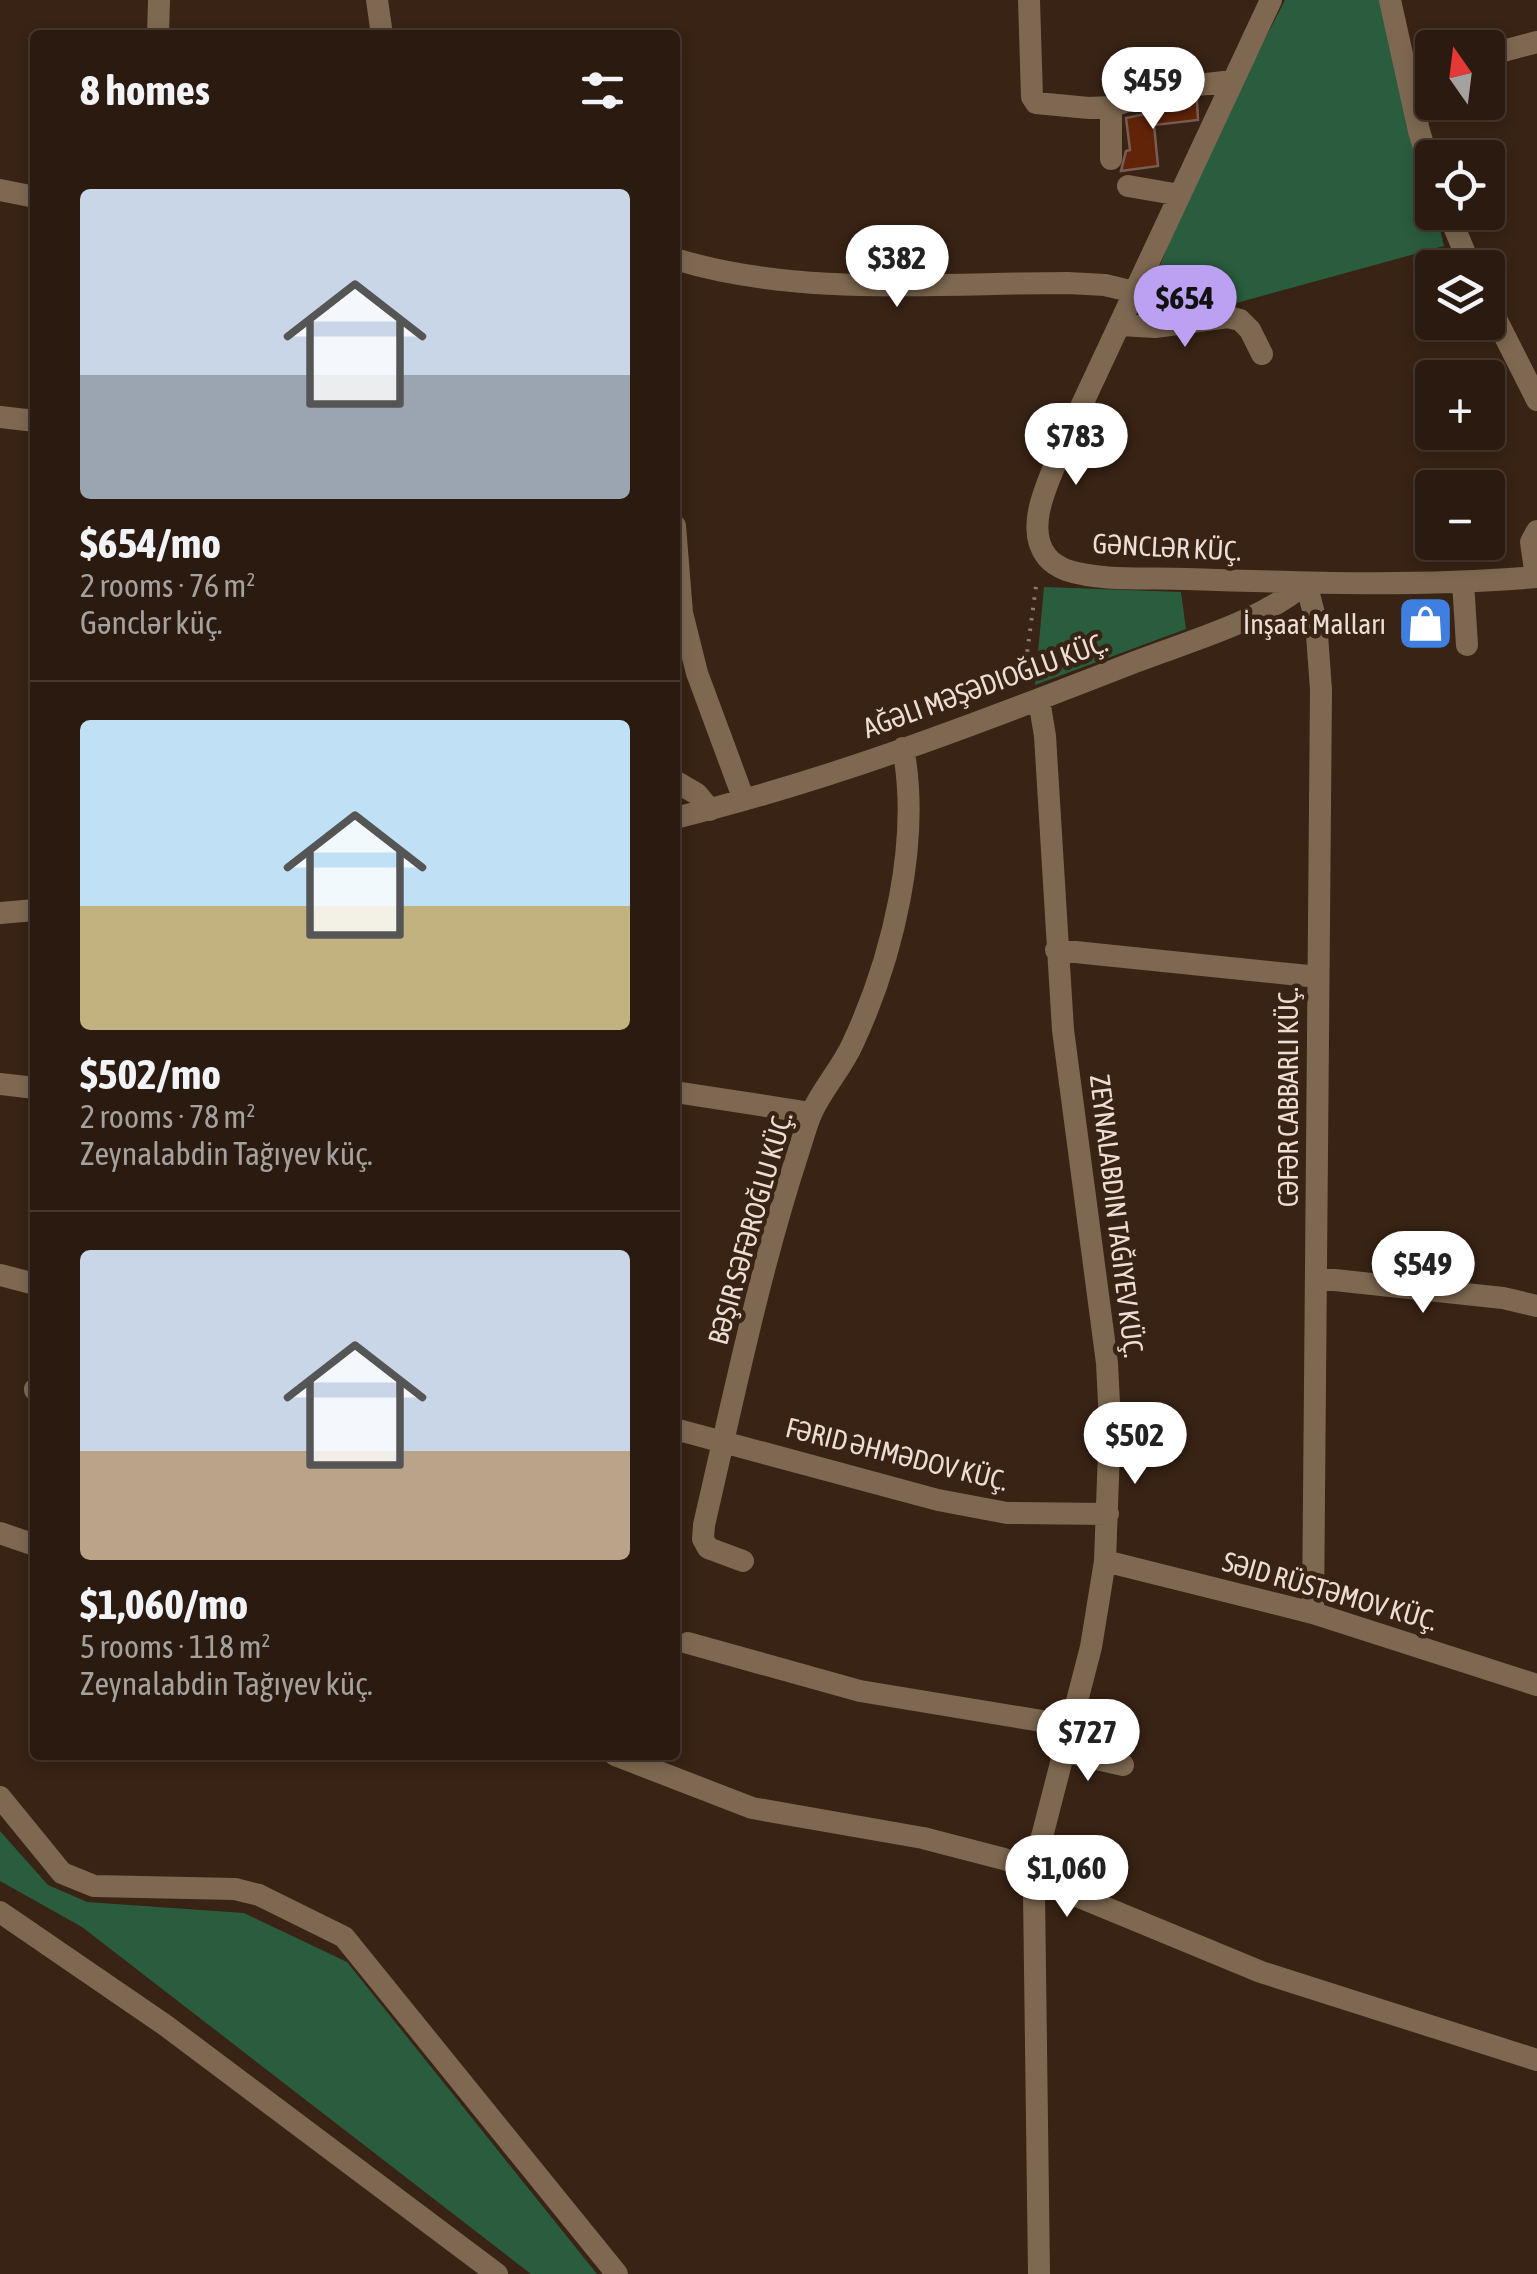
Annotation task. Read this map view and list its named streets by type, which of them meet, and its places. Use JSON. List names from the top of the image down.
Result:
{
  "streets": {
    "street": [
      "GƏNCLƏR KÜÇ.",
      "AĞƏLI MƏŞƏDIOĞLU KÜÇ.",
      "BƏŞIR SƏFƏROĞLU KÜÇ.",
      "FƏRID ƏHMƏDOV KÜÇ.",
      "SƏID RÜSTƏMOV KÜÇ."
    ]
  },
  "crossings": [
    ["GƏNCLƏR KÜÇ.", "AĞƏLI MƏŞƏDIOĞLU KÜÇ."],
    ["AĞƏLI MƏŞƏDIOĞLU KÜÇ.", "BƏŞIR SƏFƏROĞLU KÜÇ."],
    ["BƏŞIR SƏFƏROĞLU KÜÇ.", "FƏRID ƏHMƏDOV KÜÇ."]
  ],
  "places": {
    "shop": ["İnşaat Malları"]
  },
  "north": "top",
  "page": {
    "map_buttons": ["+", "−"],
    "heading": "8 homes",
    "price": [
      "$459",
      "$382",
      "$654",
      "$783",
      "$549",
      "$502",
      "$727",
      "$1,060"
    ],
    "list": [
      {
        "name": "$654/mo",
        "note": "2 rooms · 76 m² · Gənclər küç."
      },
      {
        "name": "$502/mo",
        "note": "2 rooms · 78 m² · Zeynalabdin Tağıyev küç."
      },
      {
        "name": "$1,060/mo",
        "note": "5 rooms · 118 m² · Zeynalabdin Tağıyev küç."
      }
    ]
  }
}
